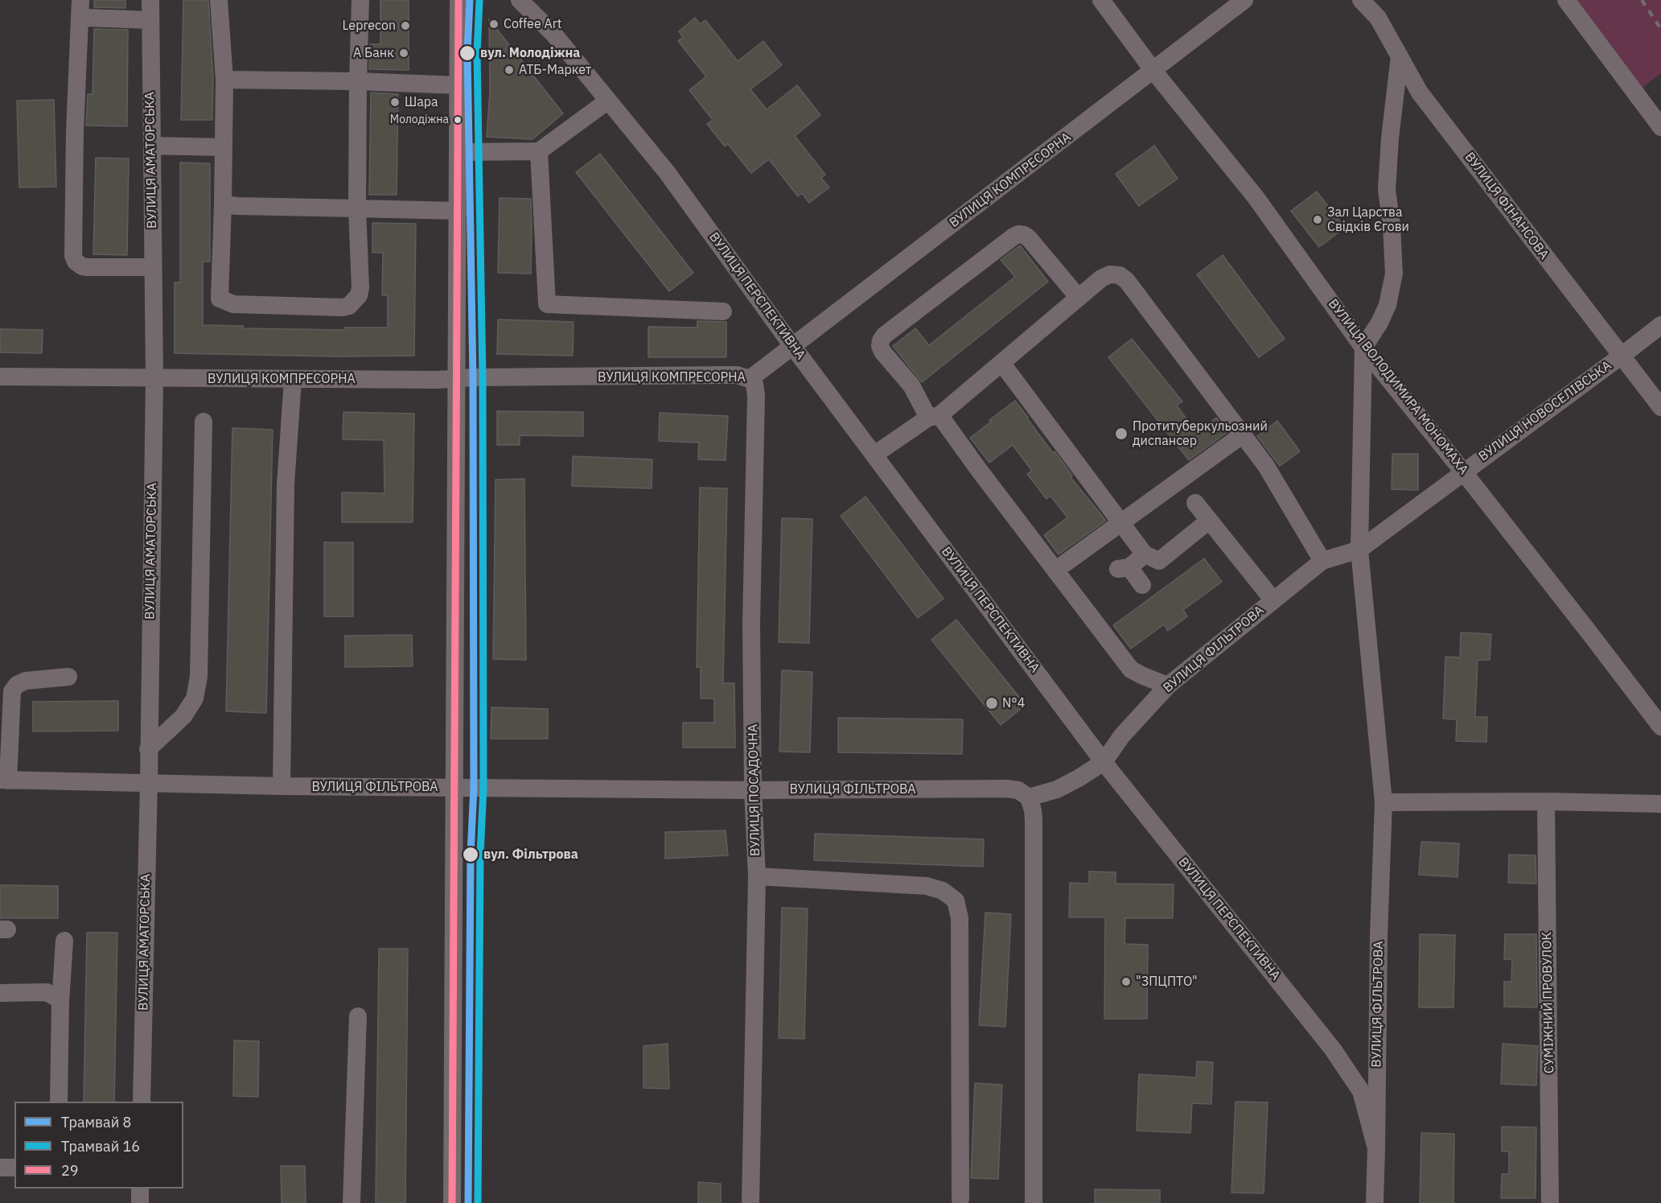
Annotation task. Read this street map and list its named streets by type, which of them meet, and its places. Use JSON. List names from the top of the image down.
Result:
{
  "streets": {
    "street": [
      "ВУЛИЦЯ АМАТОРСЬКА",
      "ВУЛИЦЯ КОМПРЕСОРНА",
      "ВУЛИЦЯ ФІНАНСОВА",
      "ВУЛИЦЯ ПЕРСПЕКТИВНА",
      "ВУЛИЦЯ ВОЛОДИМИРА МОНОМАХА",
      "ВУЛИЦЯ НОВОСЕЛІВСЬКА",
      "ВУЛИЦЯ ФІЛЬТРОВА",
      "ВУЛИЦЯ ПОСАДОЧНА",
      "СУМІЖНИЙ ПРОВУЛОК"
    ]
  },
  "crossings": [
    ["ВУЛИЦЯ АМАТОРСЬКА", "ВУЛИЦЯ КОМПРЕСОРНА"],
    ["ВУЛИЦЯ АМАТОРСЬКА", "ВУЛИЦЯ ФІЛЬТРОВА"],
    ["ВУЛИЦЯ КОМПРЕСОРНА", "ВУЛИЦЯ ПЕРСПЕКТИВНА"],
    ["ВУЛИЦЯ КОМПРЕСОРНА", "ВУЛИЦЯ ВОЛОДИМИРА МОНОМАХА"],
    ["ВУЛИЦЯ КОМПРЕСОРНА", "ВУЛИЦЯ ПОСАДОЧНА"],
    ["ВУЛИЦЯ ФІНАНСОВА", "ВУЛИЦЯ НОВОСЕЛІВСЬКА"],
    ["ВУЛИЦЯ ПЕРСПЕКТИВНА", "ВУЛИЦЯ ФІЛЬТРОВА"],
    ["ВУЛИЦЯ ВОЛОДИМИРА МОНОМАХА", "ВУЛИЦЯ НОВОСЕЛІВСЬКА"],
    ["ВУЛИЦЯ НОВОСЕЛІВСЬКА", "ВУЛИЦЯ ФІЛЬТРОВА"],
    ["ВУЛИЦЯ ФІЛЬТРОВА", "ВУЛИЦЯ ПОСАДОЧНА"]
  ],
  "places": [
    "Coffee Art",
    "Leprecon",
    "А Банк",
    "вул. Молодіжна",
    "АТБ-Маркет",
    "Шара",
    "Молодіжна",
    "Зал Царства Свідків Єгови",
    "Протитуберкульозний диспансер",
    "N°4",
    "вул. Фільтрова",
    "\"ЗПЦПТО\""
  ],
  "lines": ["tram line 8", "transit line 29", "tram line 16"],
  "legend": ["Трамвай 8", "Трамвай 16", "29"]
}
